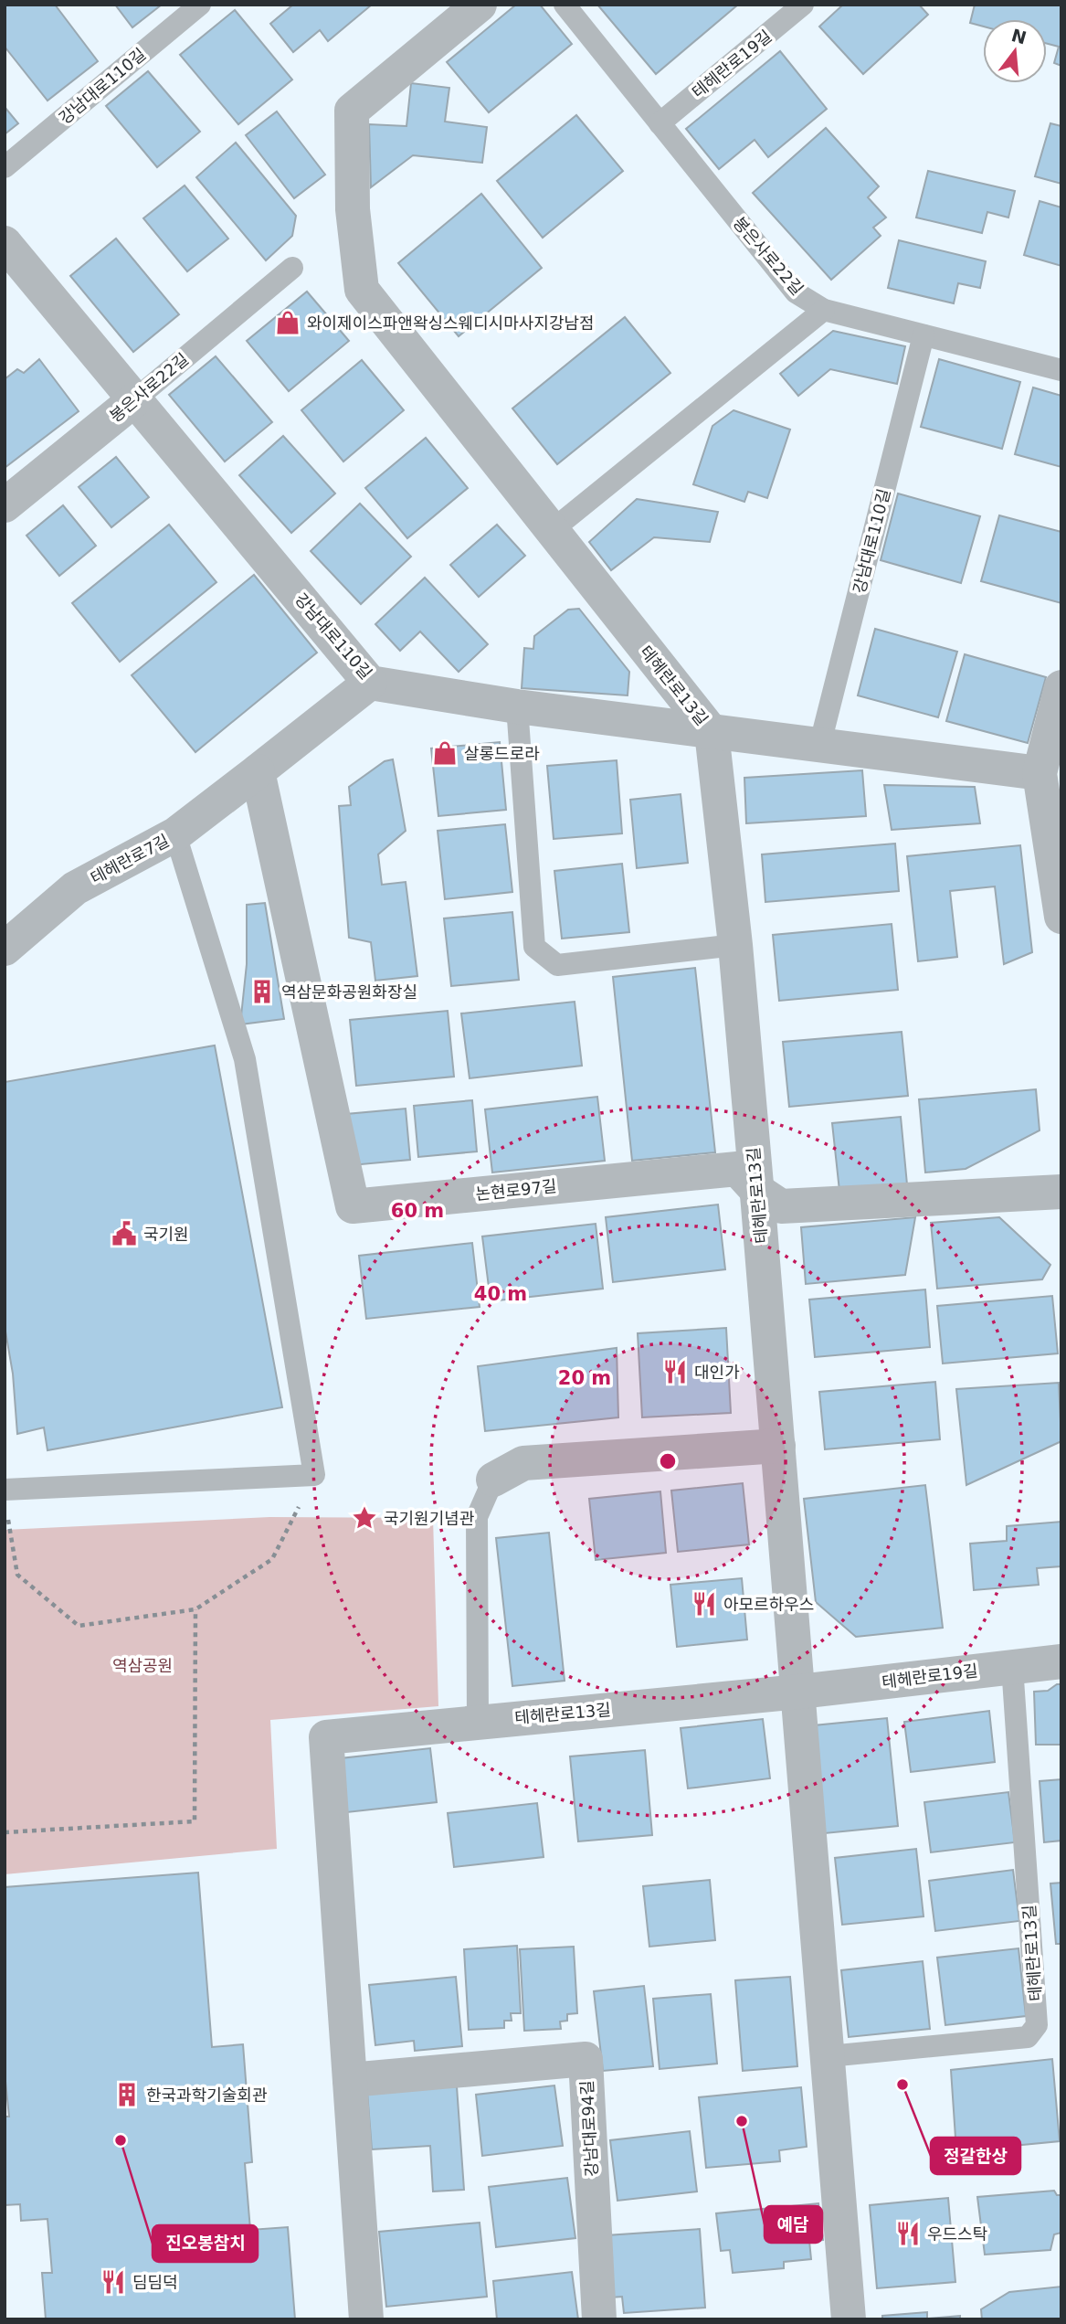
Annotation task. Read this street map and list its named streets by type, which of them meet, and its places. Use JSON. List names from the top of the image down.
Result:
{
  "streets": {
    "street": [
      "테헤란로19길",
      "강남대로110길",
      "봉은사로22길",
      "테헤란로13길",
      "테헤란로7길",
      "논현로97길",
      "강남대로94길"
    ]
  },
  "crossings": [
    ["테헤란로19길", "봉은사로22길"],
    ["테헤란로19길", "테헤란로13길"],
    ["강남대로110길", "봉은사로22길"],
    ["강남대로110길", "테헤란로13길"],
    ["테헤란로13길", "논현로97길"],
    ["테헤란로13길", "강남대로94길"],
    ["테헤란로7길", "논현로97길"]
  ],
  "parks": ["역삼공원"],
  "places": {
    "shop": ["와이제이스파앤왁싱스웨디시마사지강남점", "살롱드로라"],
    "building": ["역삼문화공원화장실", "한국과학기술회관"],
    "public building": ["국기원"],
    "restaurant": [
      "대인가",
      "아모르하우스",
      "우드스탁",
      "딤딤덕"
    ],
    "place": ["국기원기념관"],
    "other": ["정갈한상", "예담", "진오봉참치"]
  },
  "north": "top",
  "rings": ["60 m", "40 m", "20 m"]
}
